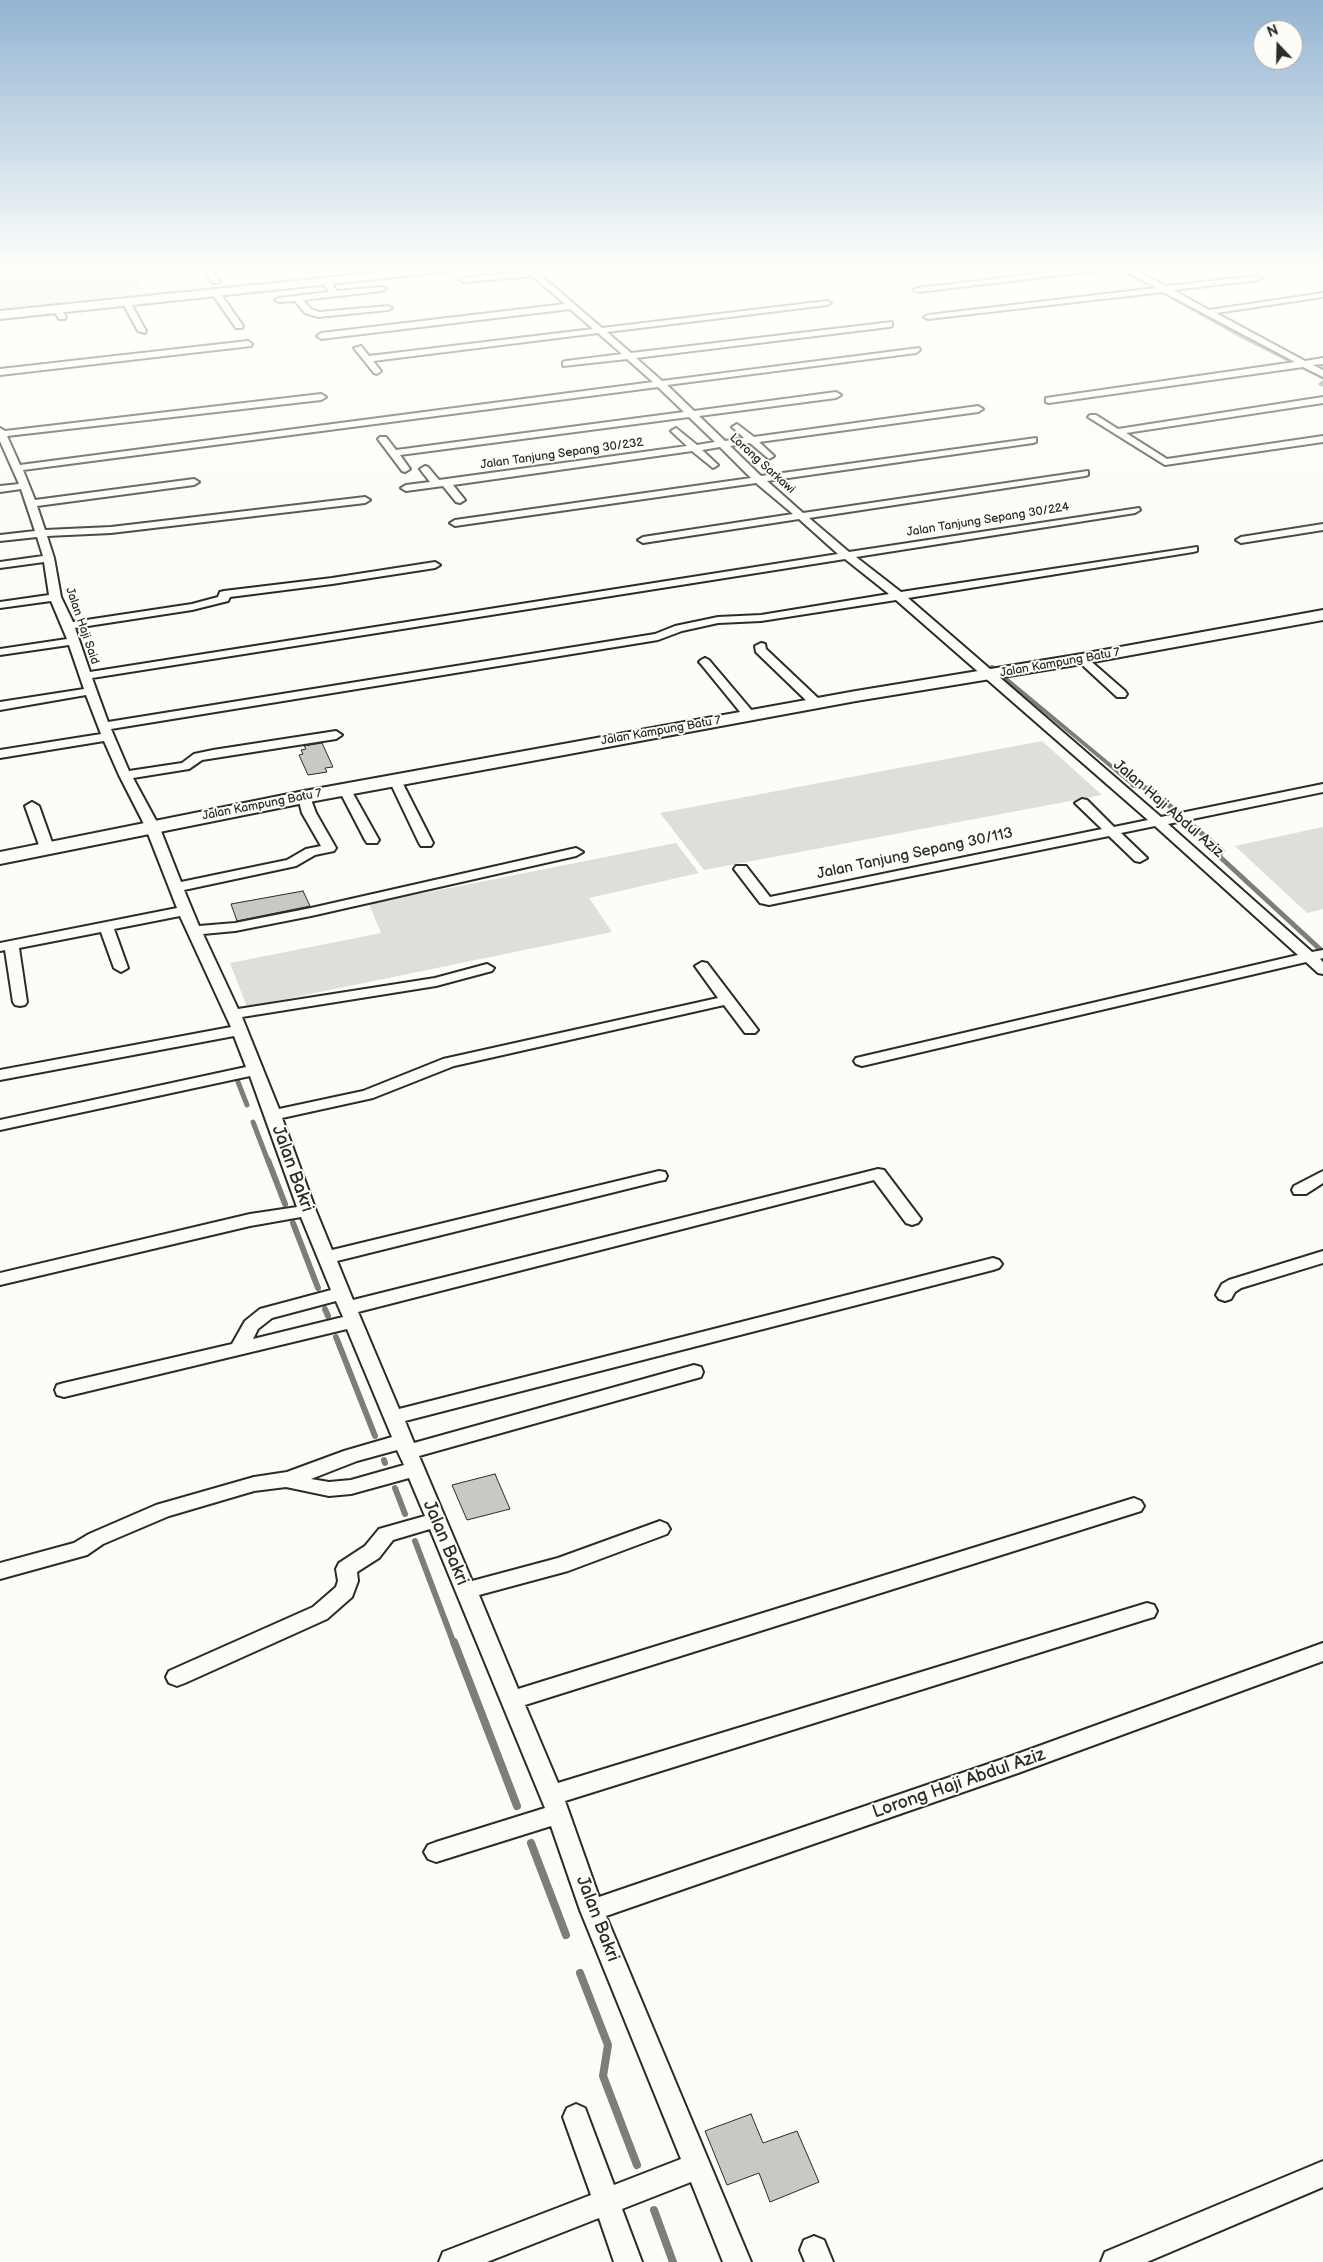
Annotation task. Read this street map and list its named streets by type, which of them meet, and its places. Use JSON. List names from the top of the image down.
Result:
{
  "streets": {
    "street": [
      "Jalan Tanjung Sepang 30/232",
      "Lorong Sarkawi",
      "Jalan Tanjung Sepang 30/224",
      "Jalan Haji Said",
      "Jalan Kampung Batu 7",
      "Jalan Haji Abdul Aziz",
      "Jalan Tanjung Sepang 30/113",
      "Jalan Bakri",
      "Lorong Haji Abdul Aziz"
    ]
  },
  "crossings": [
    ["Jalan Tanjung Sepang 30/232", "Lorong Sarkawi"],
    ["Lorong Sarkawi", "Jalan Tanjung Sepang 30/224"],
    ["Lorong Sarkawi", "Jalan Kampung Batu 7"],
    ["Lorong Sarkawi", "Jalan Haji Abdul Aziz"],
    ["Jalan Tanjung Sepang 30/224", "Jalan Haji Said"],
    ["Jalan Haji Said", "Jalan Kampung Batu 7"],
    ["Jalan Haji Said", "Jalan Bakri"],
    ["Jalan Kampung Batu 7", "Jalan Haji Abdul Aziz"],
    ["Jalan Kampung Batu 7", "Jalan Bakri"],
    ["Jalan Haji Abdul Aziz", "Jalan Tanjung Sepang 30/113"],
    ["Jalan Bakri", "Lorong Haji Abdul Aziz"]
  ],
  "north": "top"
}
